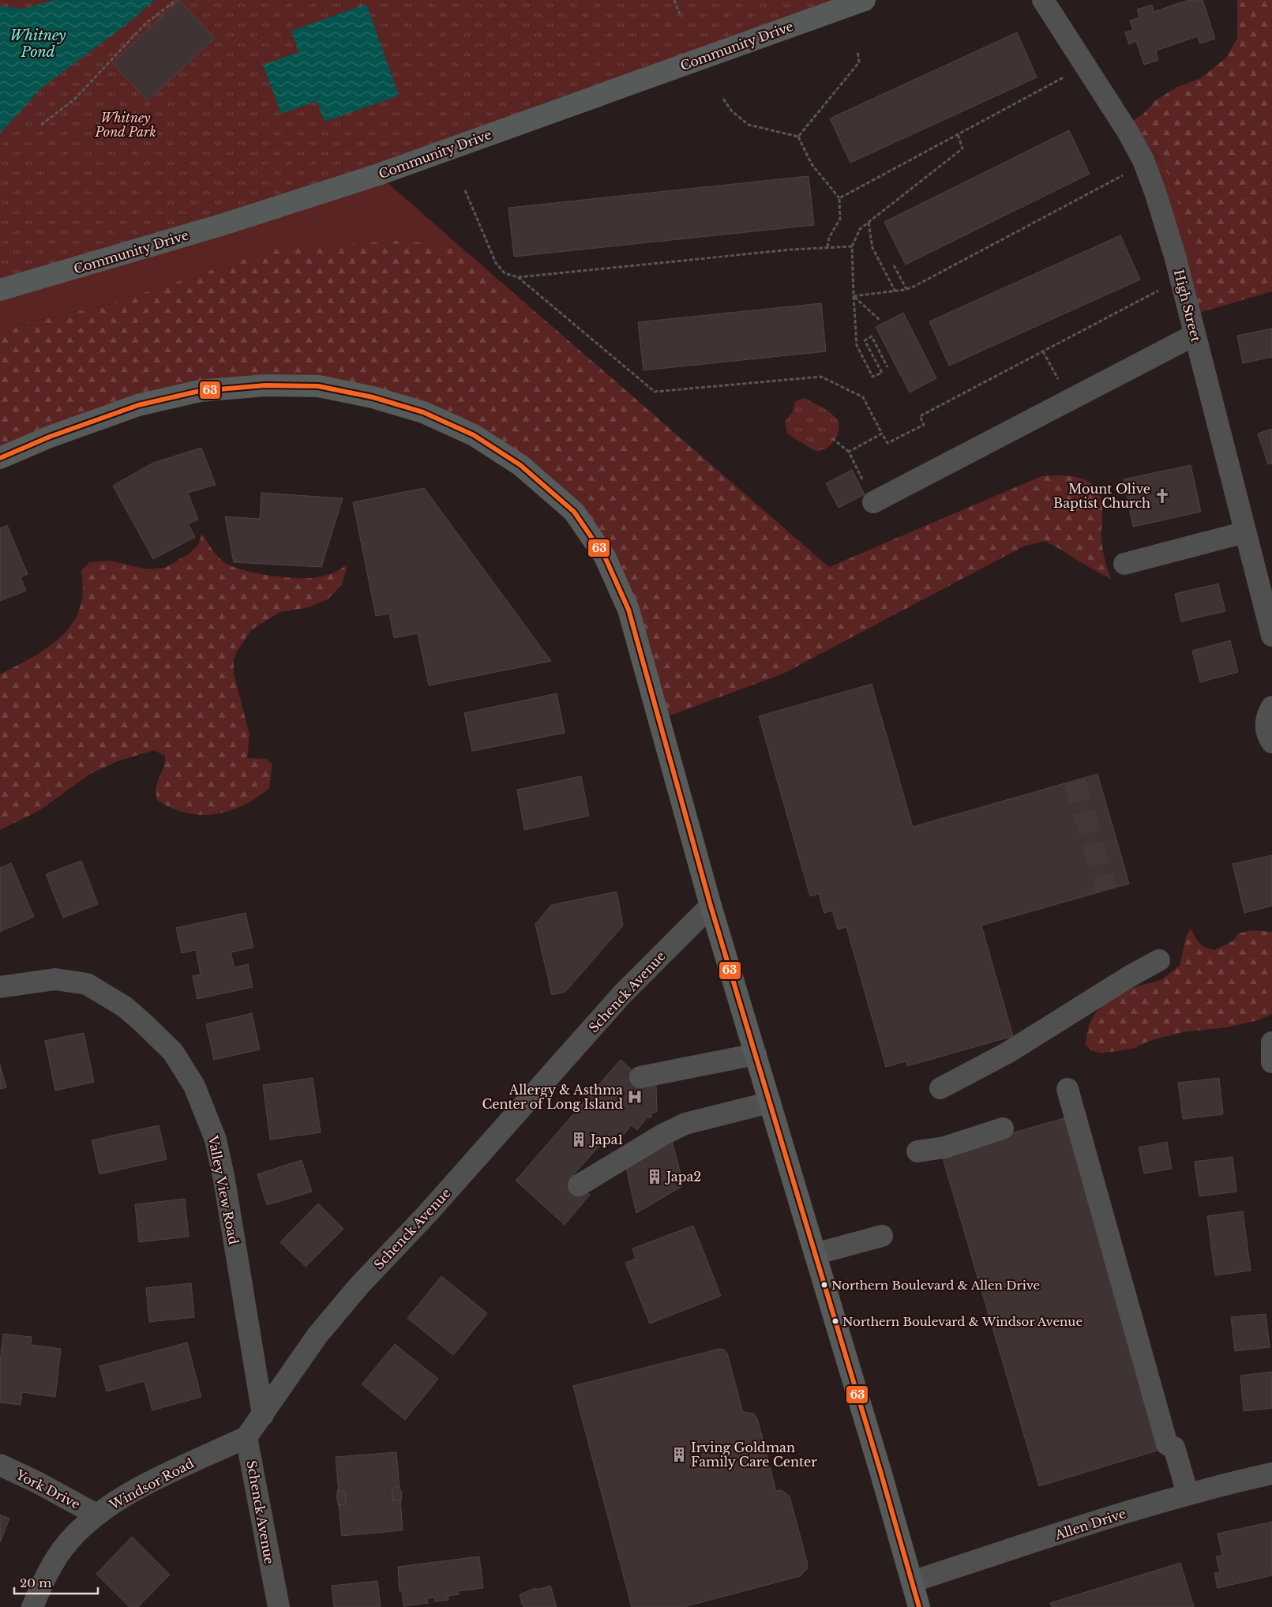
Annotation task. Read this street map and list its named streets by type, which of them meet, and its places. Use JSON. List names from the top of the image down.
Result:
{
  "streets": {
    "main road": ["Community Drive"],
    "street": [
      "High Street",
      "Schenck Avenue",
      "Valley View Road",
      "Windsor Road",
      "York Drive",
      "Allen Drive"
    ]
  },
  "crossings": [
    ["Schenck Avenue", "Valley View Road"],
    ["Schenck Avenue", "Windsor Road"],
    ["Windsor Road", "York Drive"]
  ],
  "water": ["Whitney Pond"],
  "parks": ["Whitney Pond Park"],
  "places": {
    "church": ["Mount Olive Baptist Church"],
    "hospital": ["Allergy & Asthma Center of Long Island"],
    "building": ["Japa1", "Japa2", "Irving Goldman Family Care Center"],
    "other": ["Northern Boulevard & Allen Drive", "Northern Boulevard & Windsor Avenue"]
  },
  "lines": ["transit line 63"],
  "scale_bar": "20 m"
}
